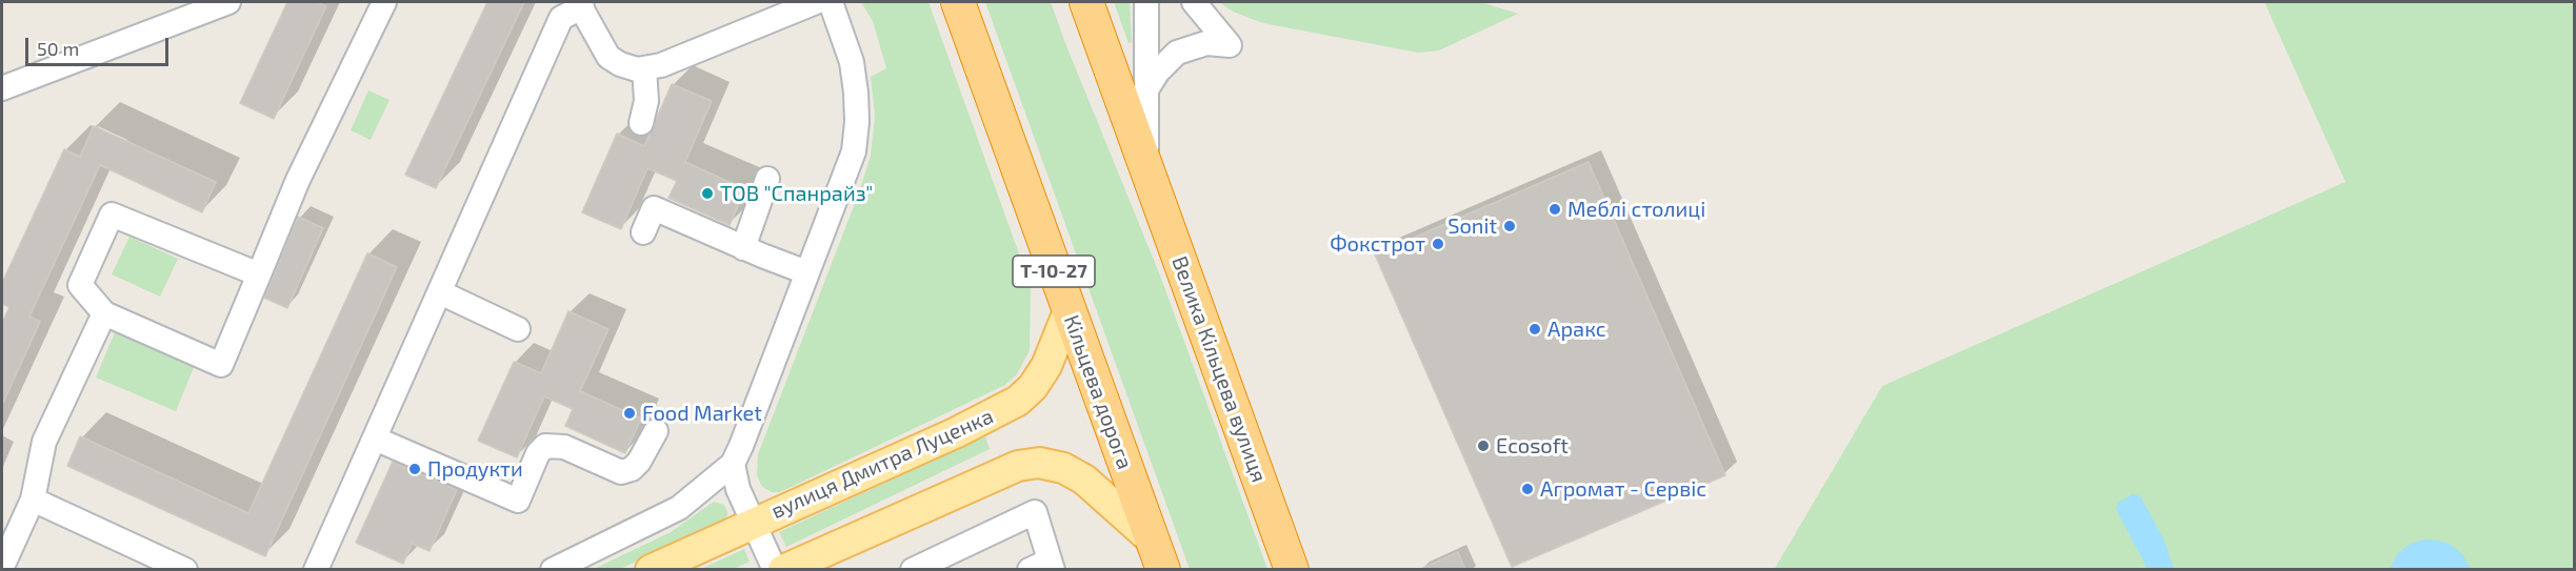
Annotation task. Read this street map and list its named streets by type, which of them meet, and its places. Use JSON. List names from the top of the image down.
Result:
{
  "streets": {
    "highway": ["Т-10-27", "Велика Кільцева вулиця", "Кільцева дорога"],
    "main road": ["вулиця Дмитра Луценка"]
  },
  "crossings": [
    ["Кільцева дорога", "вулиця Дмитра Луценка"]
  ],
  "places": [
    "ТОВ \"Спанрайз\"",
    "Меблі столиці",
    "Sonit",
    "Фокстрот",
    "Аракс",
    "Food Market",
    "Ecosoft",
    "Продукти",
    "Агромат - Сервіс"
  ],
  "scale_bar": "50 m"
}
